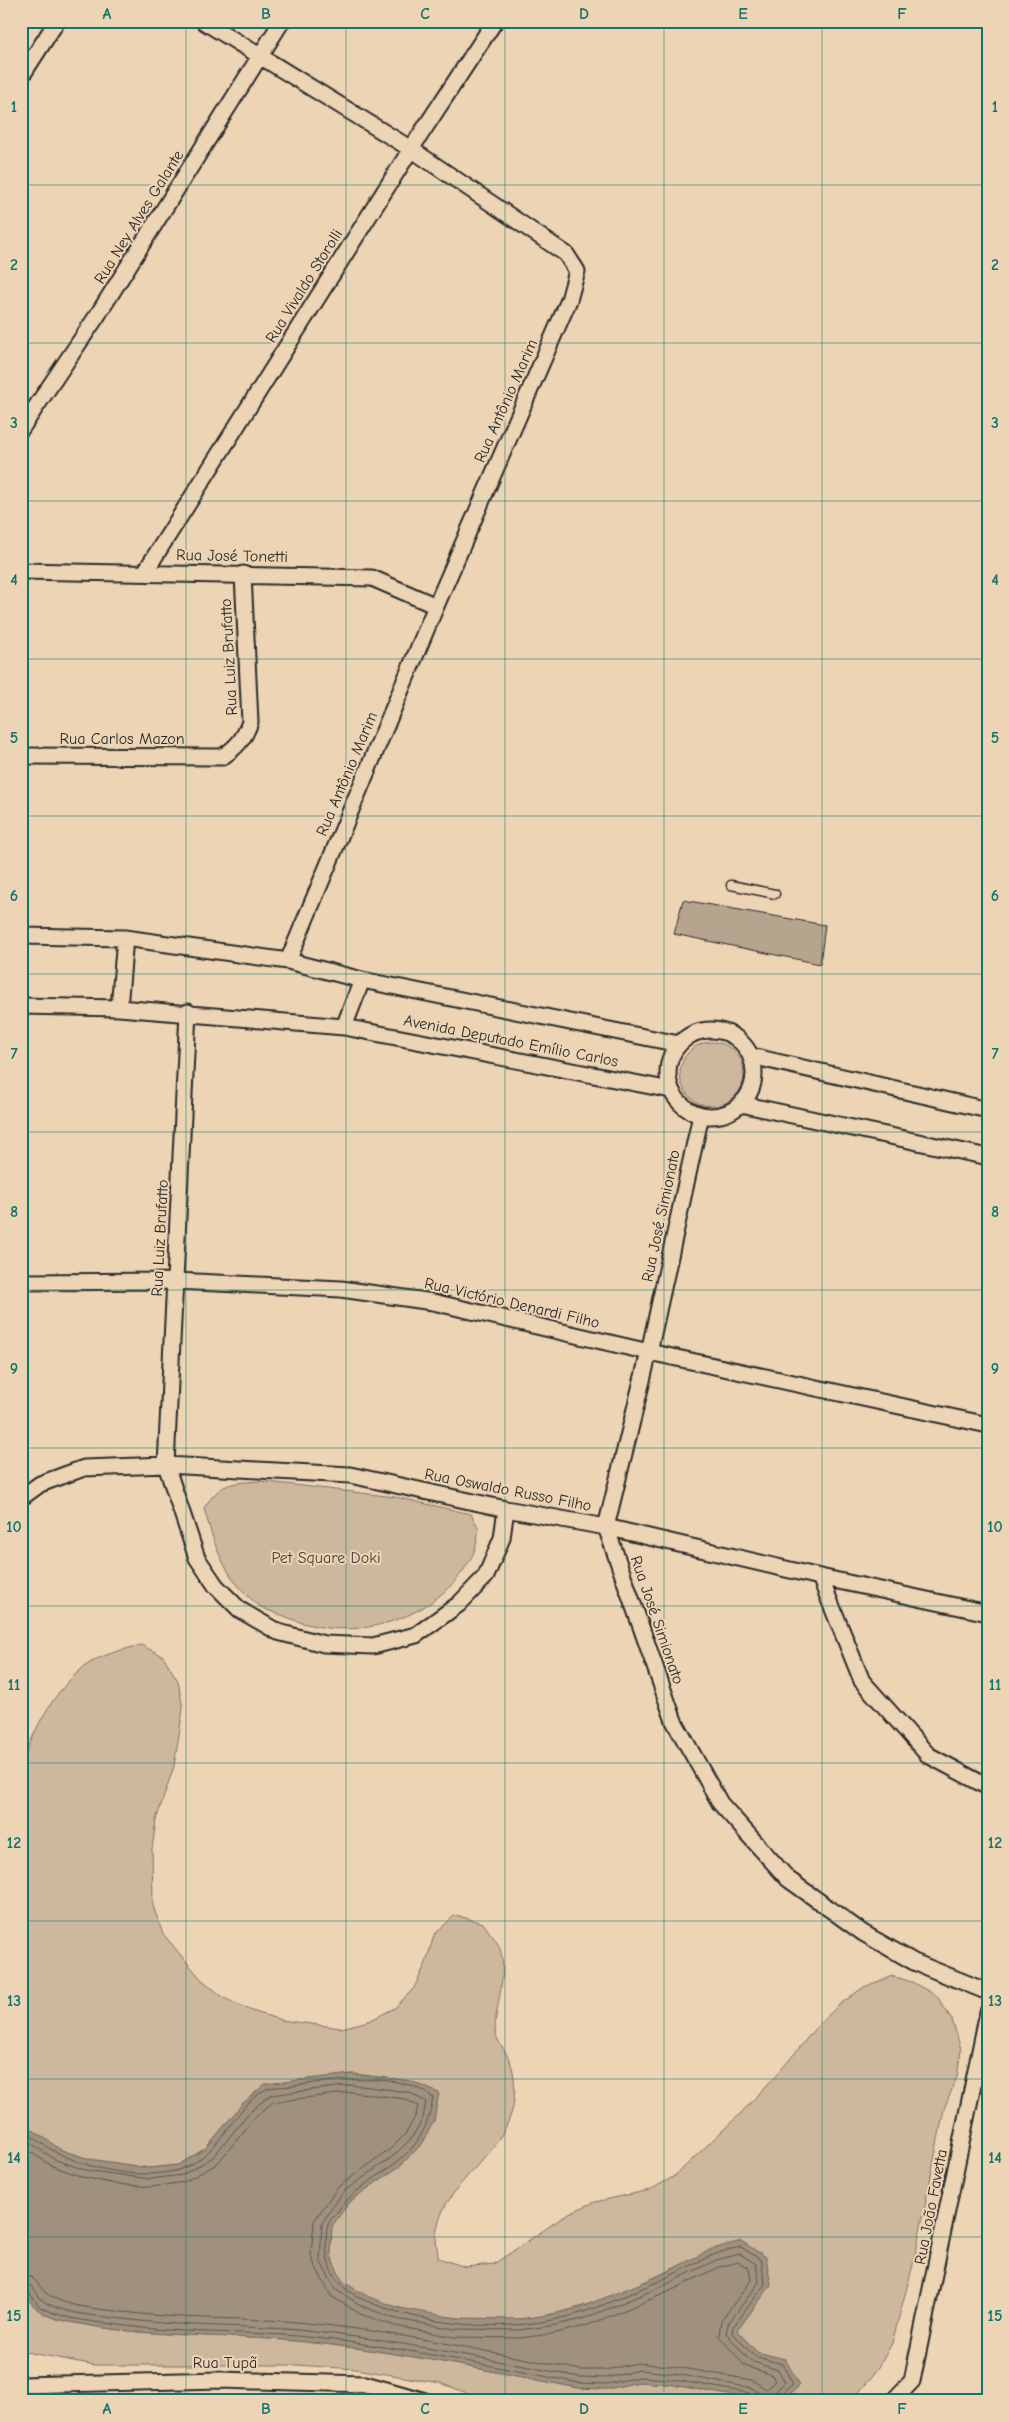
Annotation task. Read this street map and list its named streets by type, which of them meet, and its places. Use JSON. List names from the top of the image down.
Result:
{
  "streets": {
    "street": [
      "Rua Ney Alves Galante",
      "Rua Vivaldo Storolli",
      "Rua Antônio Marim",
      "Rua José Tonetti",
      "Rua Luiz Brufatto",
      "Rua Carlos Mazon",
      "Avenida Deputado Emílio Carlos",
      "Rua José Simionato",
      "Rua Victório Denardi Filho",
      "Rua Oswaldo Russo Filho",
      "Rua João Favetta",
      "Rua Tupã"
    ]
  },
  "crossings": [
    ["Rua Ney Alves Galante", "Rua Antônio Marim"],
    ["Rua Vivaldo Storolli", "Rua Antônio Marim"],
    ["Rua Vivaldo Storolli", "Rua José Tonetti"],
    ["Rua Antônio Marim", "Rua José Tonetti"],
    ["Rua Antônio Marim", "Avenida Deputado Emílio Carlos"],
    ["Rua José Tonetti", "Rua Luiz Brufatto"],
    ["Rua Luiz Brufatto", "Rua Carlos Mazon"],
    ["Rua Luiz Brufatto", "Avenida Deputado Emílio Carlos"],
    ["Rua Luiz Brufatto", "Rua Victório Denardi Filho"],
    ["Rua Luiz Brufatto", "Rua Oswaldo Russo Filho"],
    ["Avenida Deputado Emílio Carlos", "Rua José Simionato"],
    ["Rua José Simionato", "Rua Victório Denardi Filho"],
    ["Rua José Simionato", "Rua Oswaldo Russo Filho"]
  ],
  "parks": ["Pet Square Doki"],
  "grid": {
    "columns": [
      "A",
      "B",
      "C",
      "D",
      "E",
      "F"
    ],
    "rows": [
      "1",
      "2",
      "3",
      "4",
      "5",
      "6",
      "7",
      "8",
      "9",
      "10",
      "11",
      "12",
      "13",
      "14",
      "15"
    ]
  }
}
